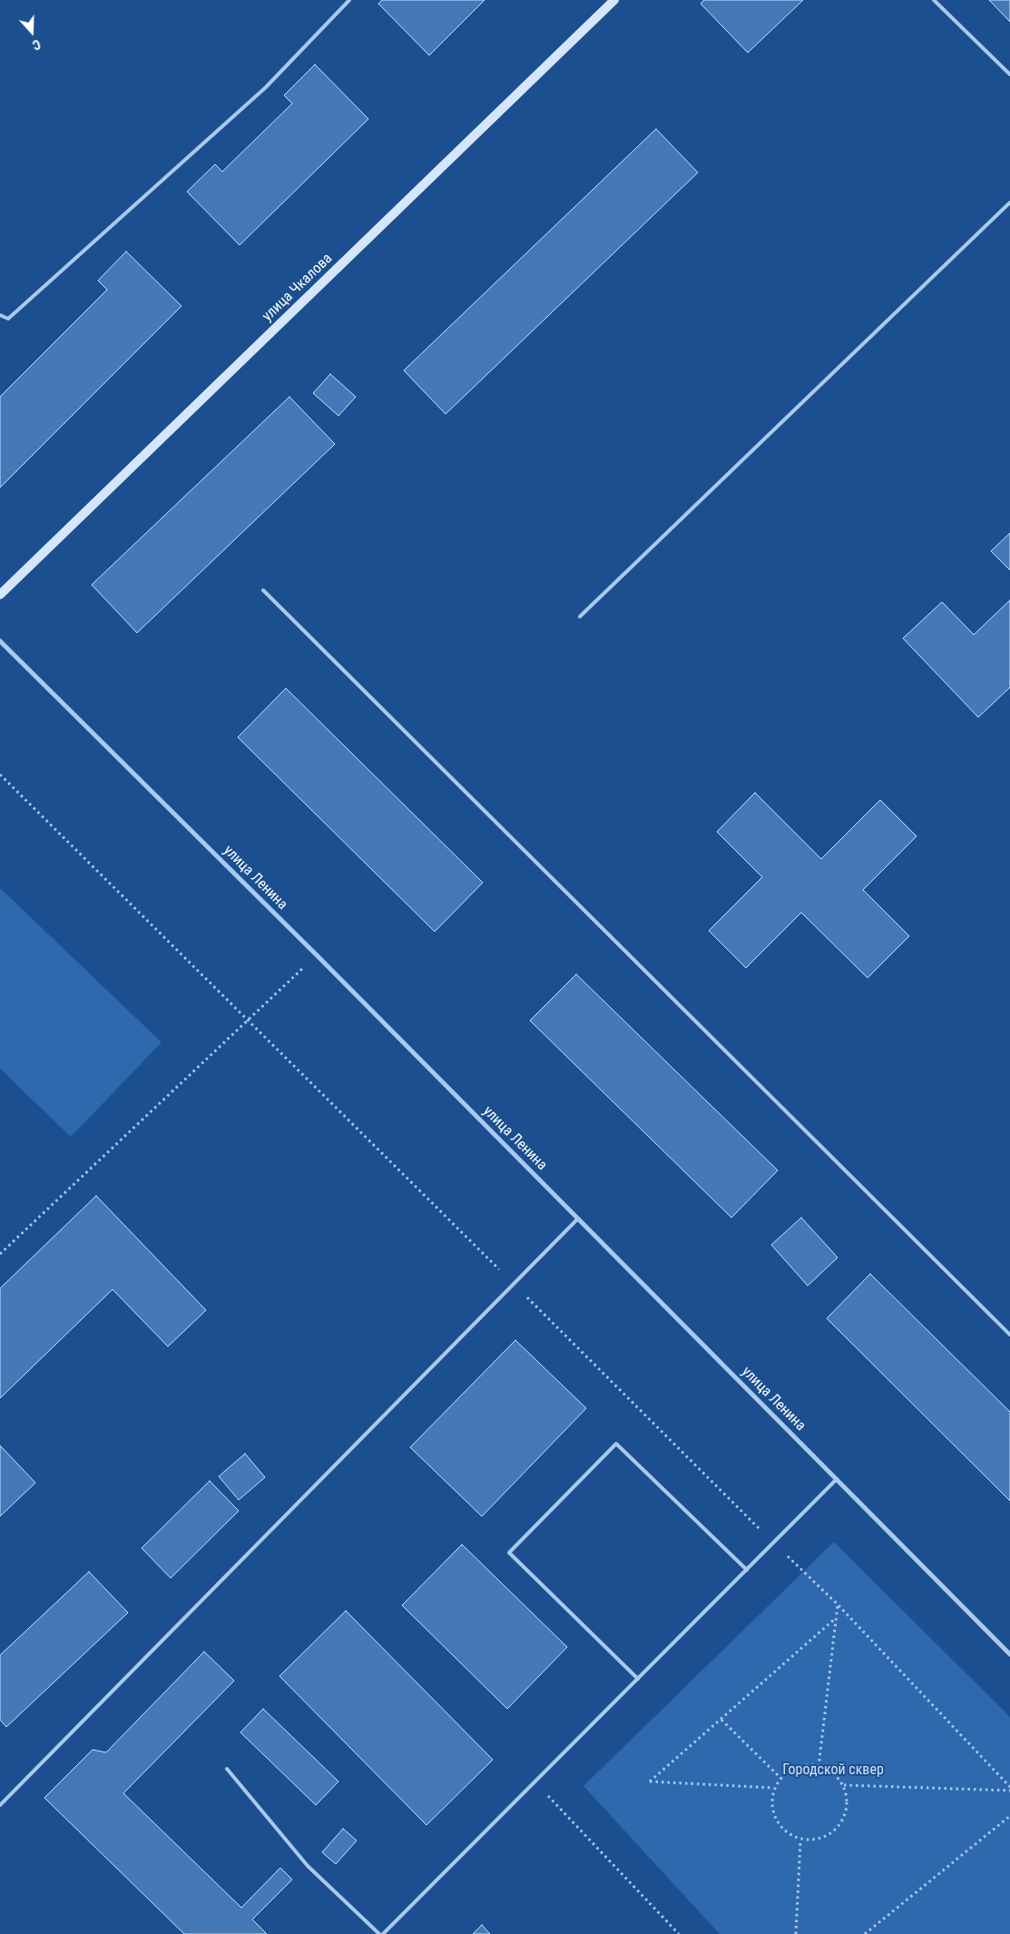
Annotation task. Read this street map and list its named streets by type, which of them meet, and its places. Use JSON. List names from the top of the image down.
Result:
{
  "streets": {
    "main road": ["улица Чкалова"],
    "street": ["улица Ленина"]
  },
  "parks": ["Городской сквер"],
  "north": "bottom"
}
